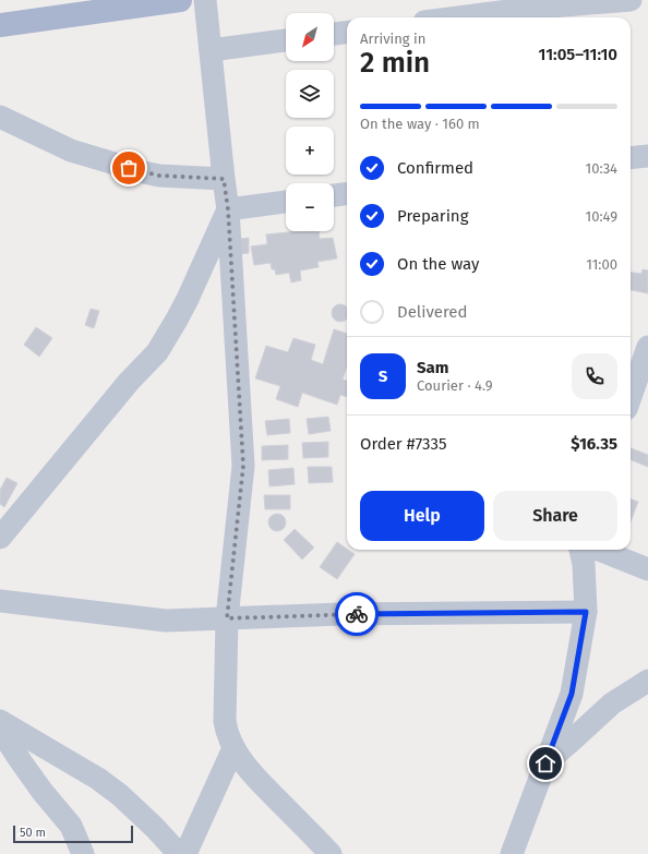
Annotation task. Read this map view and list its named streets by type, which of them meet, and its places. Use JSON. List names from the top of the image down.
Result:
{
  "scale_bar": "50 m",
  "north": "bottom left",
  "page": {
    "map_buttons": ["+", "−"],
    "heading": ["2 min", "Arriving in", "11:05–11:10"],
    "panel": [
      "Sam",
      "Courier · 4.9",
      "Order #7335",
      "$16.35"
    ],
    "bar": "On the way · 160 m",
    "list": [
      ["Confirmed", "10:34"],
      ["Preparing", "10:49"],
      ["On the way", "11:00"],
      "Delivered"
    ],
    "round": "S",
    "buttons": ["Help", "Share"],
    "scale": "50 m"
  }
}
